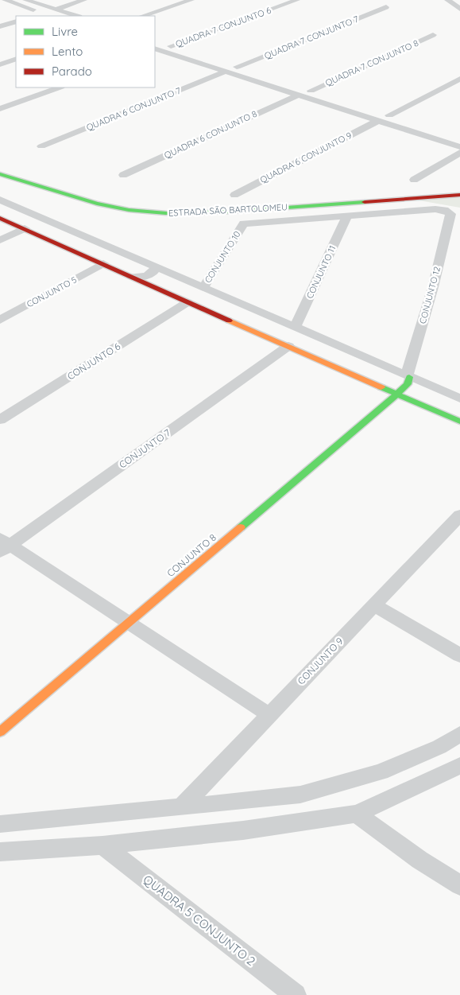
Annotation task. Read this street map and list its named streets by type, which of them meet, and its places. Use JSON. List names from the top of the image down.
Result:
{
  "streets": {
    "street": [
      "QUADRA 7 CONJUNTO 6",
      "QUADRA 7 CONJUNTO 7",
      "QUADRA 7 CONJUNTO 8",
      "QUADRA 6 CONJUNTO 7",
      "QUADRA 6 CONJUNTO 8",
      "QUADRA 6 CONJUNTO 9",
      "ESTRADA SÃO BARTOLOMEU",
      "CONJUNTO 10",
      "CONJUNTO 11",
      "CONJUNTO 5",
      "CONJUNTO 12",
      "CONJUNTO 6",
      "CONJUNTO 7",
      "CONJUNTO 8",
      "CONJUNTO 9",
      "QUADRA 5 CONJUNTO 2"
    ]
  },
  "crossings": [
    ["CONJUNTO 12", "CONJUNTO 8"]
  ],
  "legend": ["Livre", "Lento", "Parado"]
}
